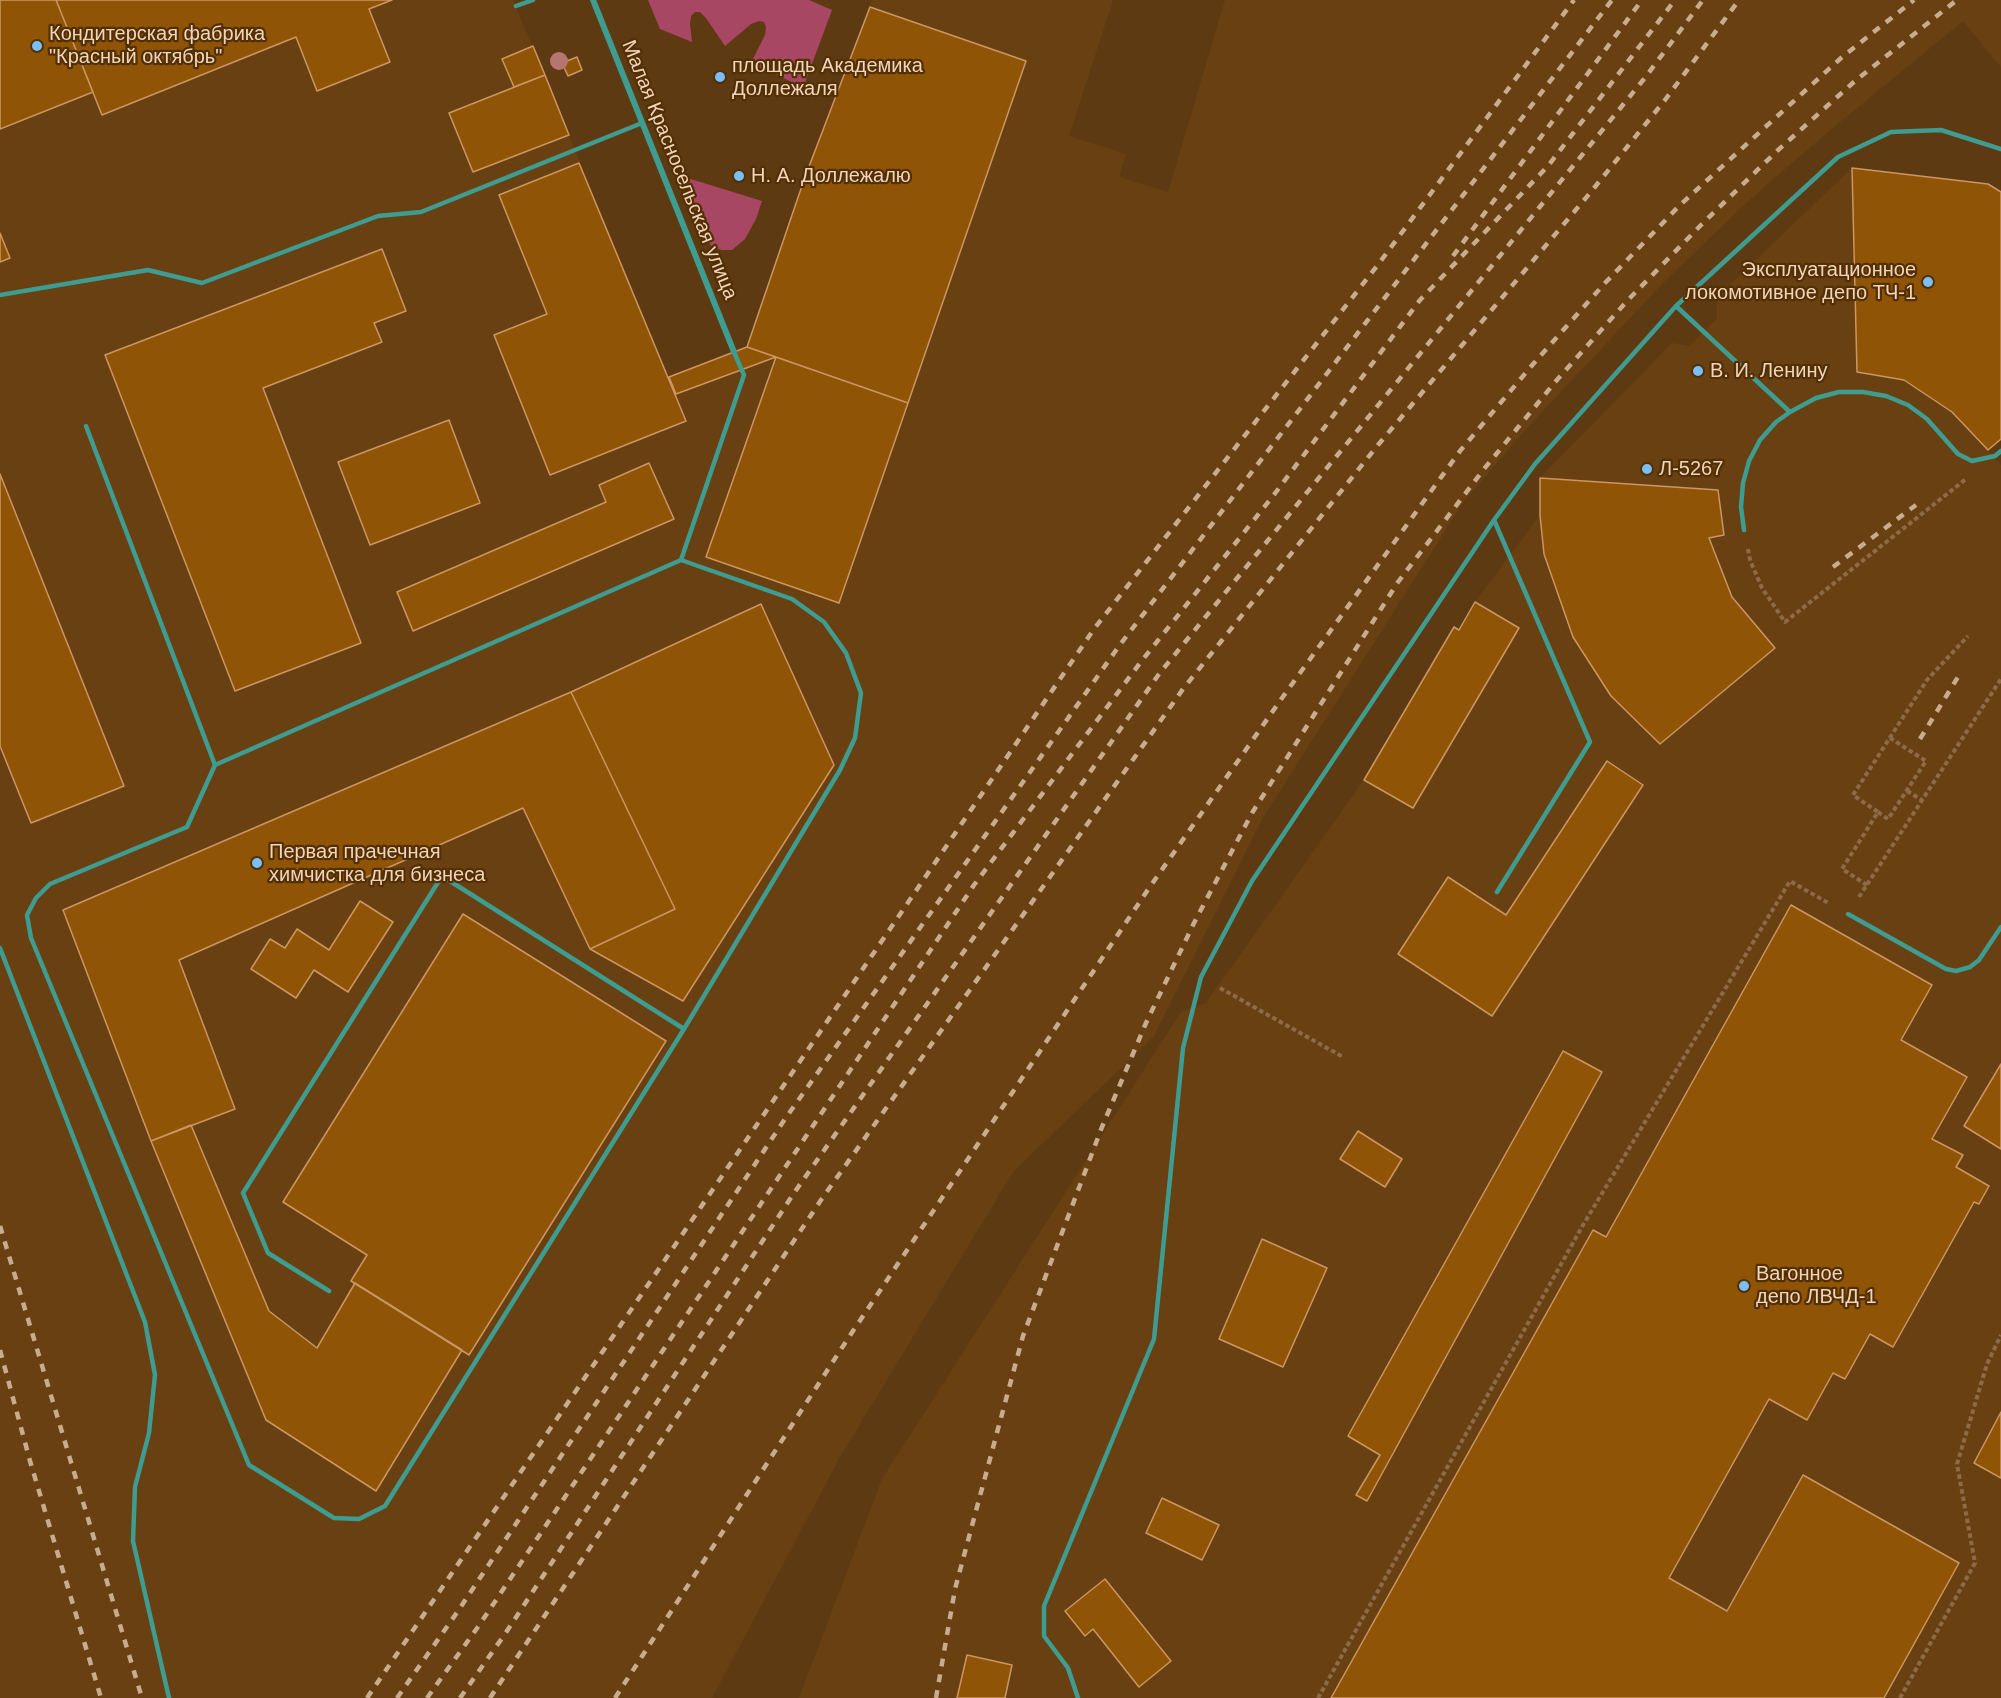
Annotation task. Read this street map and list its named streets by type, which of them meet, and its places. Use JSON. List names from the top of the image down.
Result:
{
  "streets": {
    "street": ["Малая Красносельская улица"]
  },
  "places": [
    "Кондитерская фабрика \"Красный октябрь\"",
    "площадь Академика Доллежаля",
    "Н. А. Доллежалю",
    "Эксплуатационное локомотивное депо ТЧ-1",
    "В. И. Ленину",
    "Л-5267",
    "Первая прачечная химчистка для бизнеса",
    "Вагонное депо ЛВЧД-1"
  ]
}
